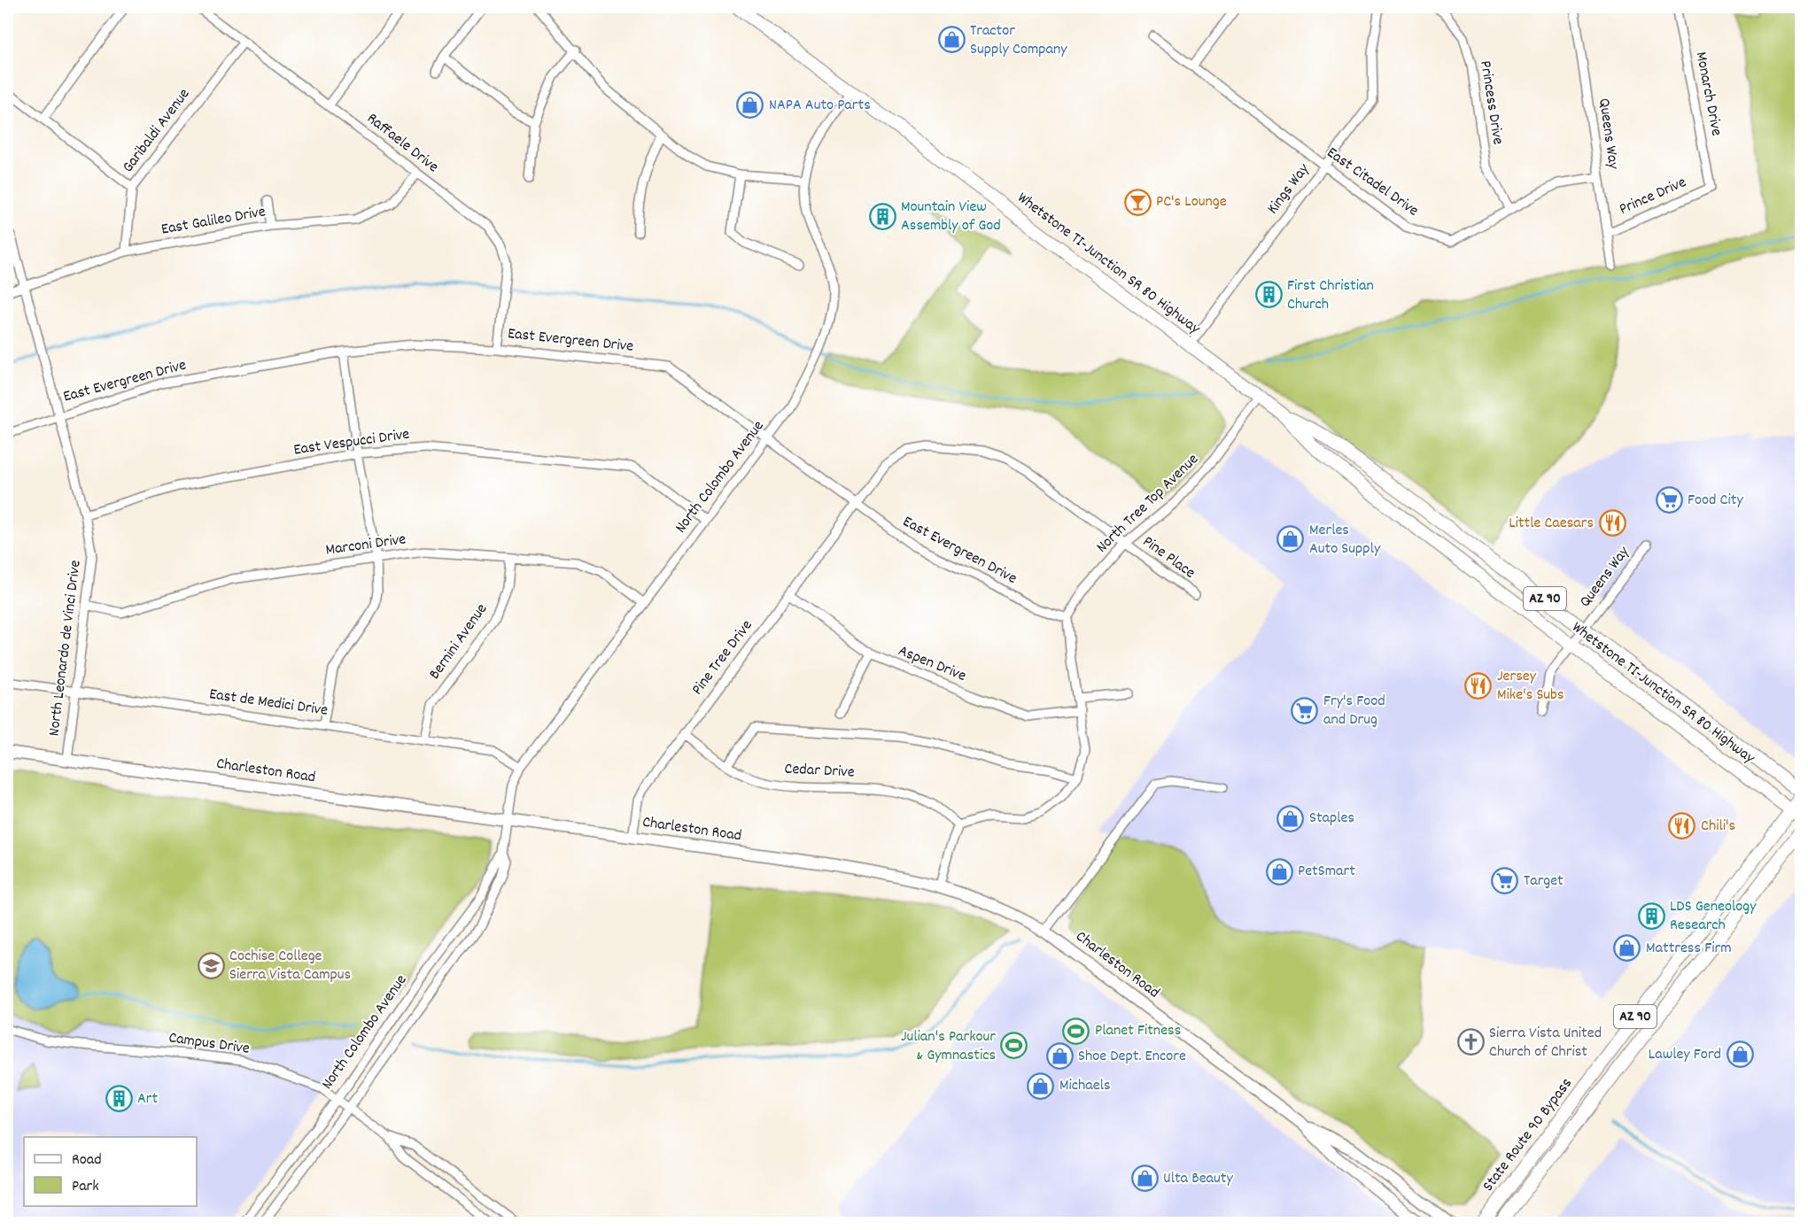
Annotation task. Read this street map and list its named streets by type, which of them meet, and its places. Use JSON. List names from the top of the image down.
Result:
{
  "streets": {
    "highway": ["Whetstone TI-Junction SR 80 Highway", "AZ 90", "State Route 90 Bypass"],
    "main road": ["Charleston Road"],
    "street": [
      "Monarch Drive",
      "Princess Drive",
      "Garibaldi Avenue",
      "Queens Way",
      "Raffaele Drive",
      "East Citadel Drive",
      "Kings Way",
      "Prince Drive",
      "East Galileo Drive",
      "East Evergreen Drive",
      "East Vespucci Drive",
      "North Colombo Avenue",
      "North Tree Top Avenue",
      "Marconi Drive",
      "Pine Place",
      "Bernini Avenue",
      "North Leonardo de Vinci Drive",
      "Pine Tree Drive",
      "Aspen Drive",
      "East de Medici Drive",
      "Cedar Drive",
      "Campus Drive"
    ]
  },
  "crossings": [
    ["Monarch Drive", "Prince Drive"],
    ["Princess Drive", "East Citadel Drive"],
    ["Garibaldi Avenue", "Raffaele Drive"],
    ["Garibaldi Avenue", "East Galileo Drive"],
    ["Queens Way", "East Citadel Drive"],
    ["Queens Way", "Prince Drive"],
    ["Queens Way", "Whetstone TI-Junction SR 80 Highway"],
    ["Raffaele Drive", "East Galileo Drive"],
    ["Raffaele Drive", "East Evergreen Drive"],
    ["East Citadel Drive", "Kings Way"],
    ["Kings Way", "Whetstone TI-Junction SR 80 Highway"],
    ["East Galileo Drive", "North Leonardo de Vinci Drive"],
    ["Whetstone TI-Junction SR 80 Highway", "North Tree Top Avenue"],
    ["Whetstone TI-Junction SR 80 Highway", "State Route 90 Bypass"],
    ["East Evergreen Drive", "North Colombo Avenue"],
    ["East Evergreen Drive", "North Tree Top Avenue"],
    ["East Evergreen Drive", "North Leonardo de Vinci Drive"],
    ["East Evergreen Drive", "Pine Tree Drive"],
    ["East Vespucci Drive", "North Colombo Avenue"],
    ["East Vespucci Drive", "North Leonardo de Vinci Drive"],
    ["North Colombo Avenue", "Marconi Drive"],
    ["North Colombo Avenue", "East de Medici Drive"],
    ["North Colombo Avenue", "Charleston Road"],
    ["North Colombo Avenue", "Campus Drive"],
    ["North Tree Top Avenue", "Pine Place"],
    ["North Tree Top Avenue", "Pine Tree Drive"],
    ["Marconi Drive", "Bernini Avenue"],
    ["Marconi Drive", "North Leonardo de Vinci Drive"],
    ["Pine Place", "Pine Tree Drive"],
    ["Bernini Avenue", "East de Medici Drive"],
    ["North Leonardo de Vinci Drive", "East de Medici Drive"],
    ["North Leonardo de Vinci Drive", "Charleston Road"],
    ["Pine Tree Drive", "Aspen Drive"],
    ["Pine Tree Drive", "Charleston Road"],
    ["Pine Tree Drive", "Cedar Drive"]
  ],
  "places": {
    "shop": [
      "Tractor Supply Company",
      "NAPA Auto Parts",
      "Merles Auto Supply",
      "Staples",
      "PetSmart",
      "Mattress Firm",
      "Lawley Ford",
      "Shoe Dept. Encore",
      "Michaels",
      "Ulta Beauty"
    ],
    "bar": ["PC's Lounge"],
    "building": [
      "Mountain View Assembly of God",
      "First Christian Church",
      "LDS Geneology Research",
      "Art"
    ],
    "supermarket": ["Food City", "Fry's Food and Drug", "Target"],
    "restaurant": ["Little Caesars", "Jersey Mike's Subs", "Chili's"],
    "school or university": ["Cochise College Sierra Vista Campus"],
    "sports": ["Planet Fitness", "Julian's Parkour & Gymnastics"],
    "church": ["Sierra Vista United Church of Christ"]
  },
  "legend": ["Road", "Park"]
}
